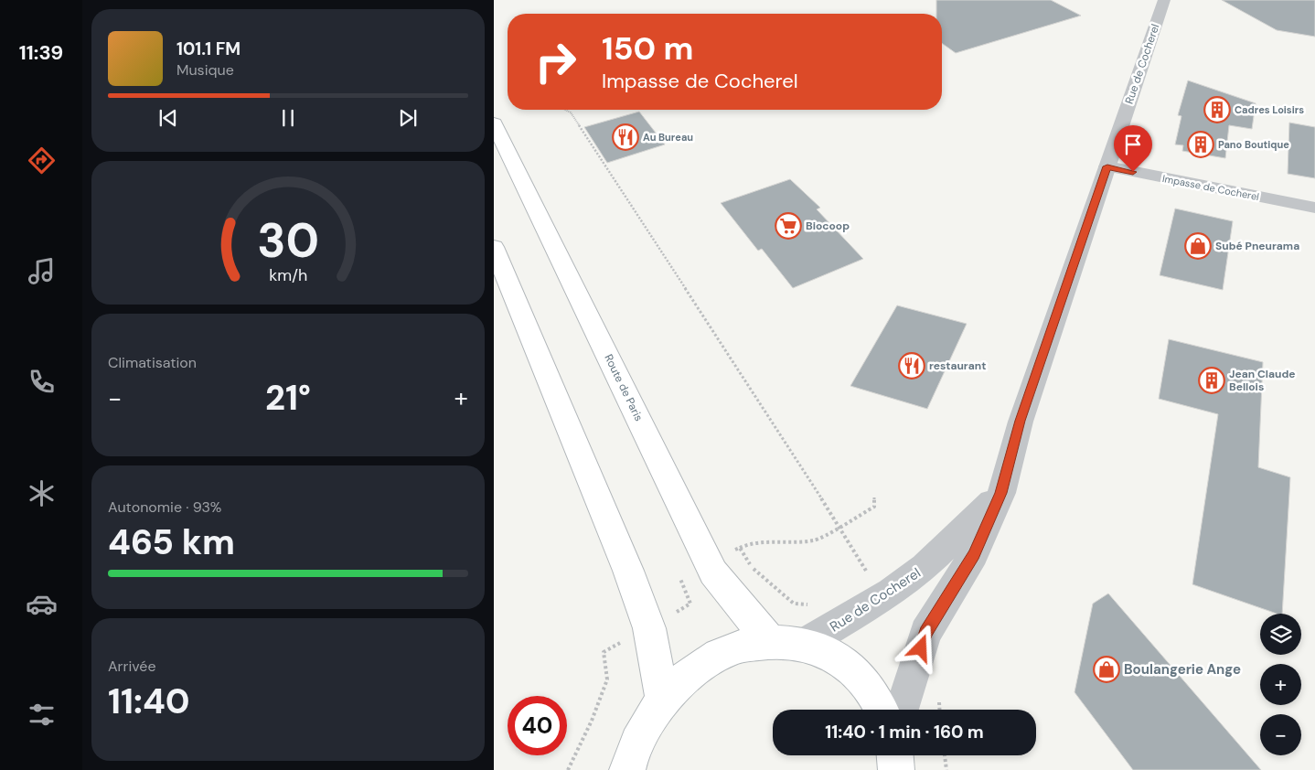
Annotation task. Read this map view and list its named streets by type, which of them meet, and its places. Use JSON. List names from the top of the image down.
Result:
{
  "streets": {
    "main road": ["Route de Paris"],
    "street": ["Rue de Cocherel", "Impasse de Cocherel"]
  },
  "crossings": [
    ["Rue de Cocherel", "Impasse de Cocherel"]
  ],
  "places": {
    "building": ["Cadres Loisirs", "Pano Boutique", "Jean Claude Bellois"],
    "restaurant": ["Au Bureau", "restaurant"],
    "supermarket": ["Biocoop"],
    "shop": ["Subé Pneurama", "Boulangerie Ange"]
  },
  "page": {
    "tabs": "11:39",
    "turn": ["150 m", "Impasse de Cocherel"],
    "song": ["101.1 FM", "Musique"],
    "tile": [
      "Climatisation",
      ["Autonomie · 93%", "465 km"],
      ["Arrivée", "11:40"]
    ],
    "heat": ["−", "21°", "+"],
    "map_buttons": ["+", "−"],
    "limit": "40",
    "trip": "11:40 · 1 min · 160 m",
    "gauge": ["30", "km/h"]
  }
}
